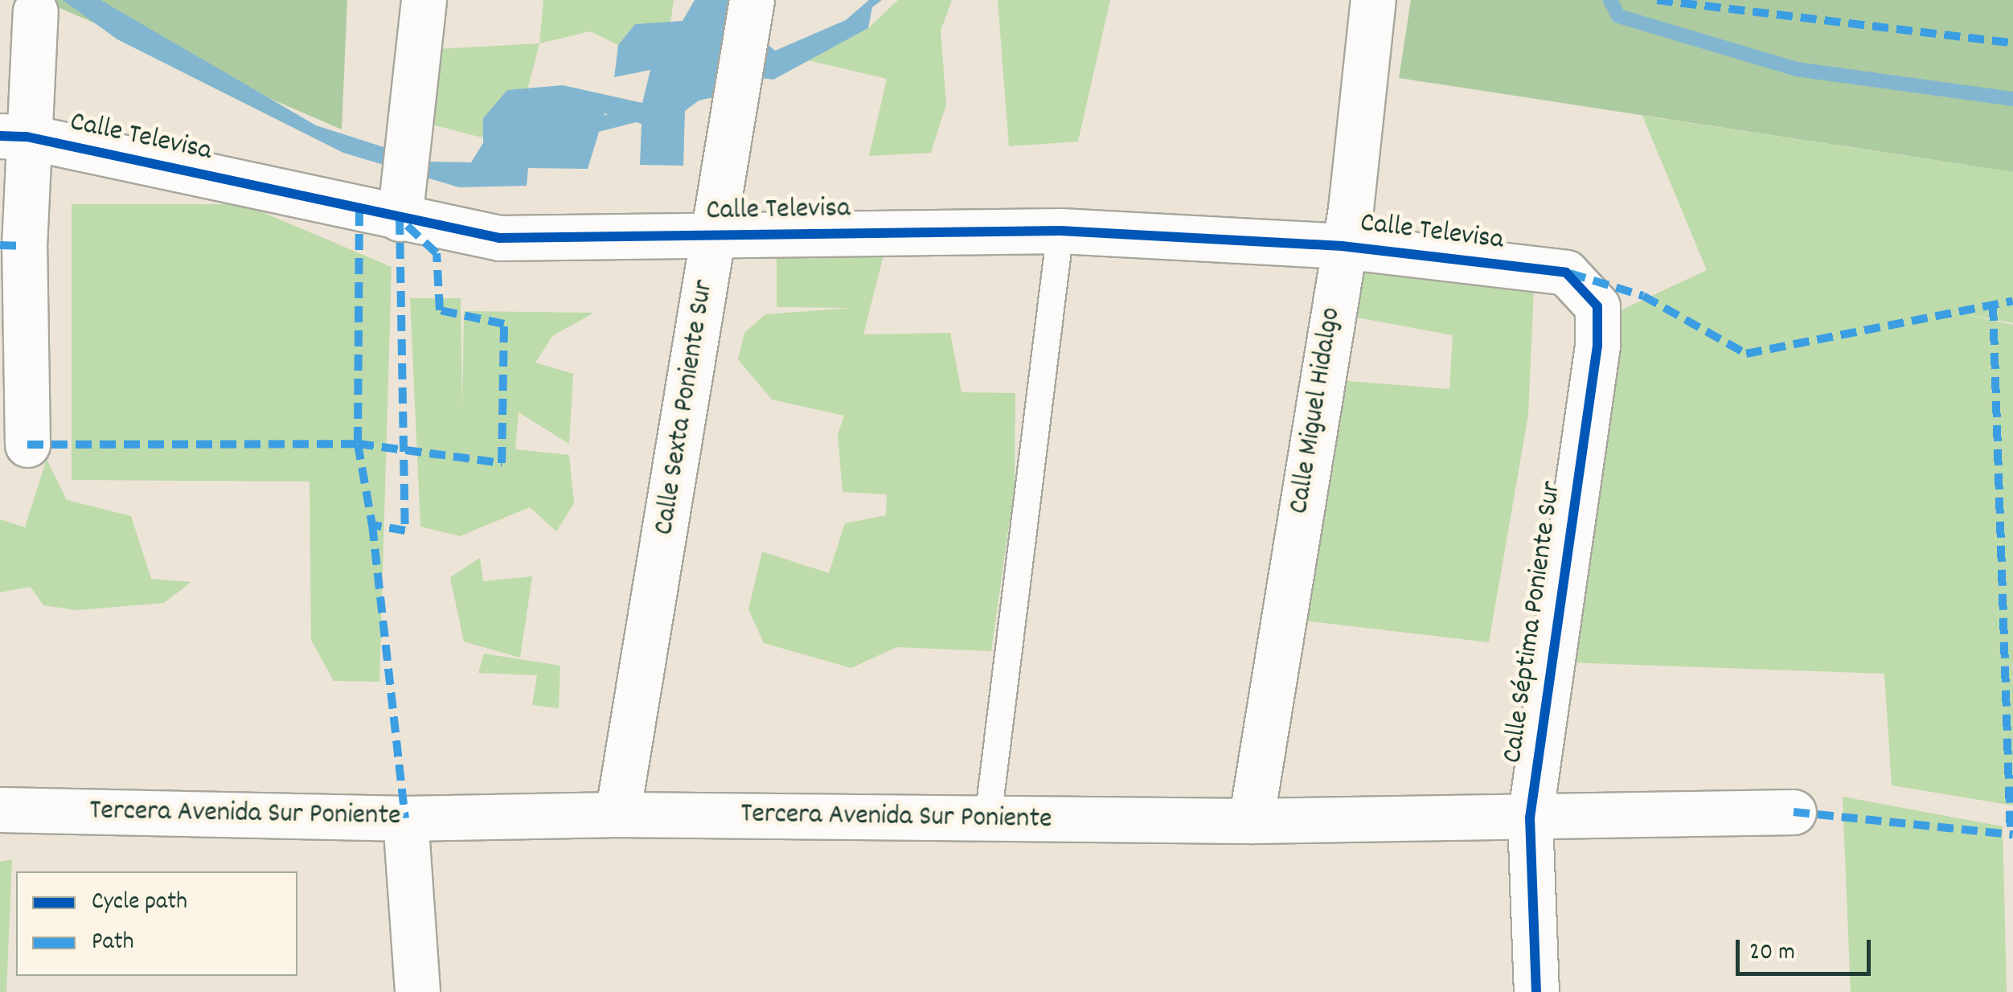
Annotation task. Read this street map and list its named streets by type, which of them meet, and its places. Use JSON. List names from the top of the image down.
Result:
{
  "streets": {
    "street": [
      "Calle Televisa",
      "Calle Sexta Poniente Sur",
      "Calle Miguel Hidalgo",
      "Calle Séptima Poniente Sur",
      "Tercera Avenida Sur Poniente"
    ]
  },
  "crossings": [
    ["Calle Televisa", "Calle Sexta Poniente Sur"],
    ["Calle Televisa", "Calle Miguel Hidalgo"],
    ["Calle Televisa", "Calle Séptima Poniente Sur"],
    ["Calle Sexta Poniente Sur", "Tercera Avenida Sur Poniente"],
    ["Calle Miguel Hidalgo", "Tercera Avenida Sur Poniente"],
    ["Calle Séptima Poniente Sur", "Tercera Avenida Sur Poniente"]
  ],
  "legend": ["Cycle path", "Path"],
  "scale_bar": "20 m"
}
